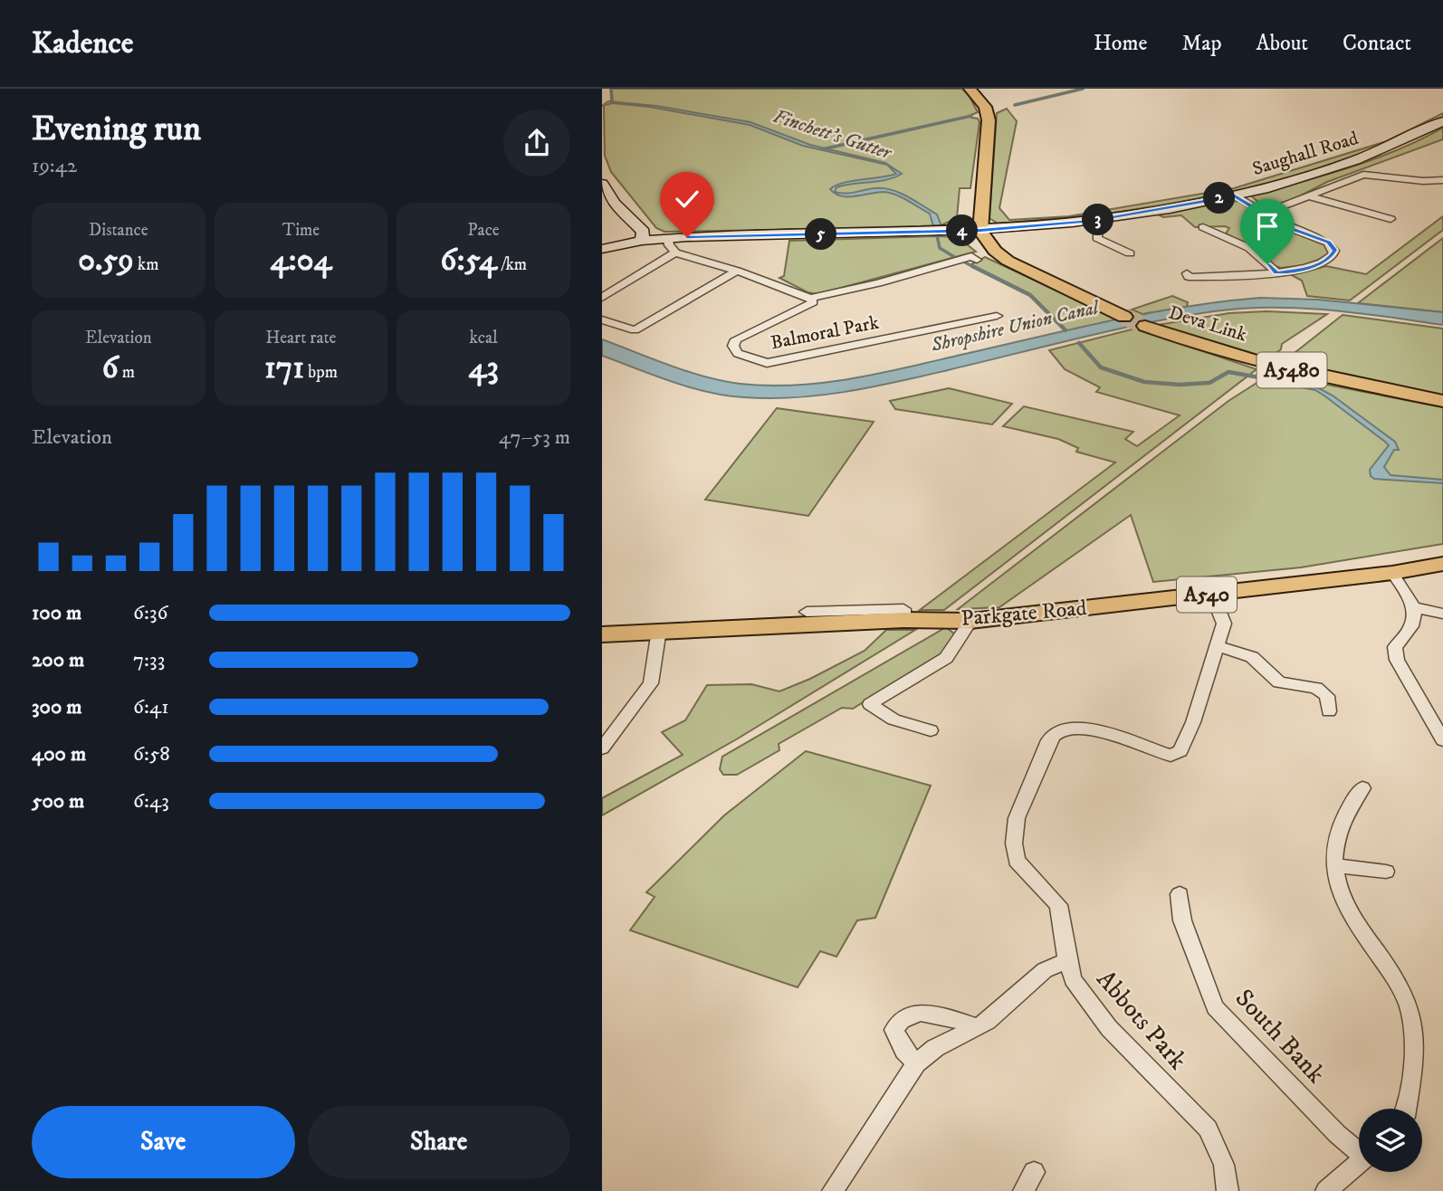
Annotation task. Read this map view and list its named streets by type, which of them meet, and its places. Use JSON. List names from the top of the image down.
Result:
{
  "streets": {
    "main road": [
      "Deva Link",
      "A5480",
      "A540",
      "Parkgate Road"
    ],
    "street": [
      "Saughall Road",
      "Balmoral Park",
      "Abbots Park",
      "South Bank"
    ]
  },
  "crossings": [
    ["Parkgate Road", "Abbots Park"]
  ],
  "water": ["Finchett's Gutter", "Shropshire Union Canal"],
  "page": {
    "header": "Kadence",
    "nav": [
      "Home",
      "Map",
      "About",
      "Contact"
    ],
    "heading": ["Evening run", "19:42"],
    "pins": [
      "2",
      "3",
      "4",
      "5"
    ],
    "stats": [
      ["Distance", "0.59 km"],
      ["Time", "4:04"],
      ["Pace", "6:54 /km"],
      ["Elevation", "6 m"],
      ["Heart rate", "171 bpm"],
      ["kcal", "43"]
    ],
    "chart": ["Elevation", "47–53 m"],
    "list": [
      {
        "name": "100 m",
        "note": "6:36"
      },
      {
        "name": "200 m",
        "note": "7:33"
      },
      {
        "name": "300 m",
        "note": "6:41"
      },
      {
        "name": "400 m",
        "note": "6:58"
      },
      {
        "name": "500 m",
        "note": "6:43"
      }
    ],
    "buttons": ["Save", "Share"]
  }
}
